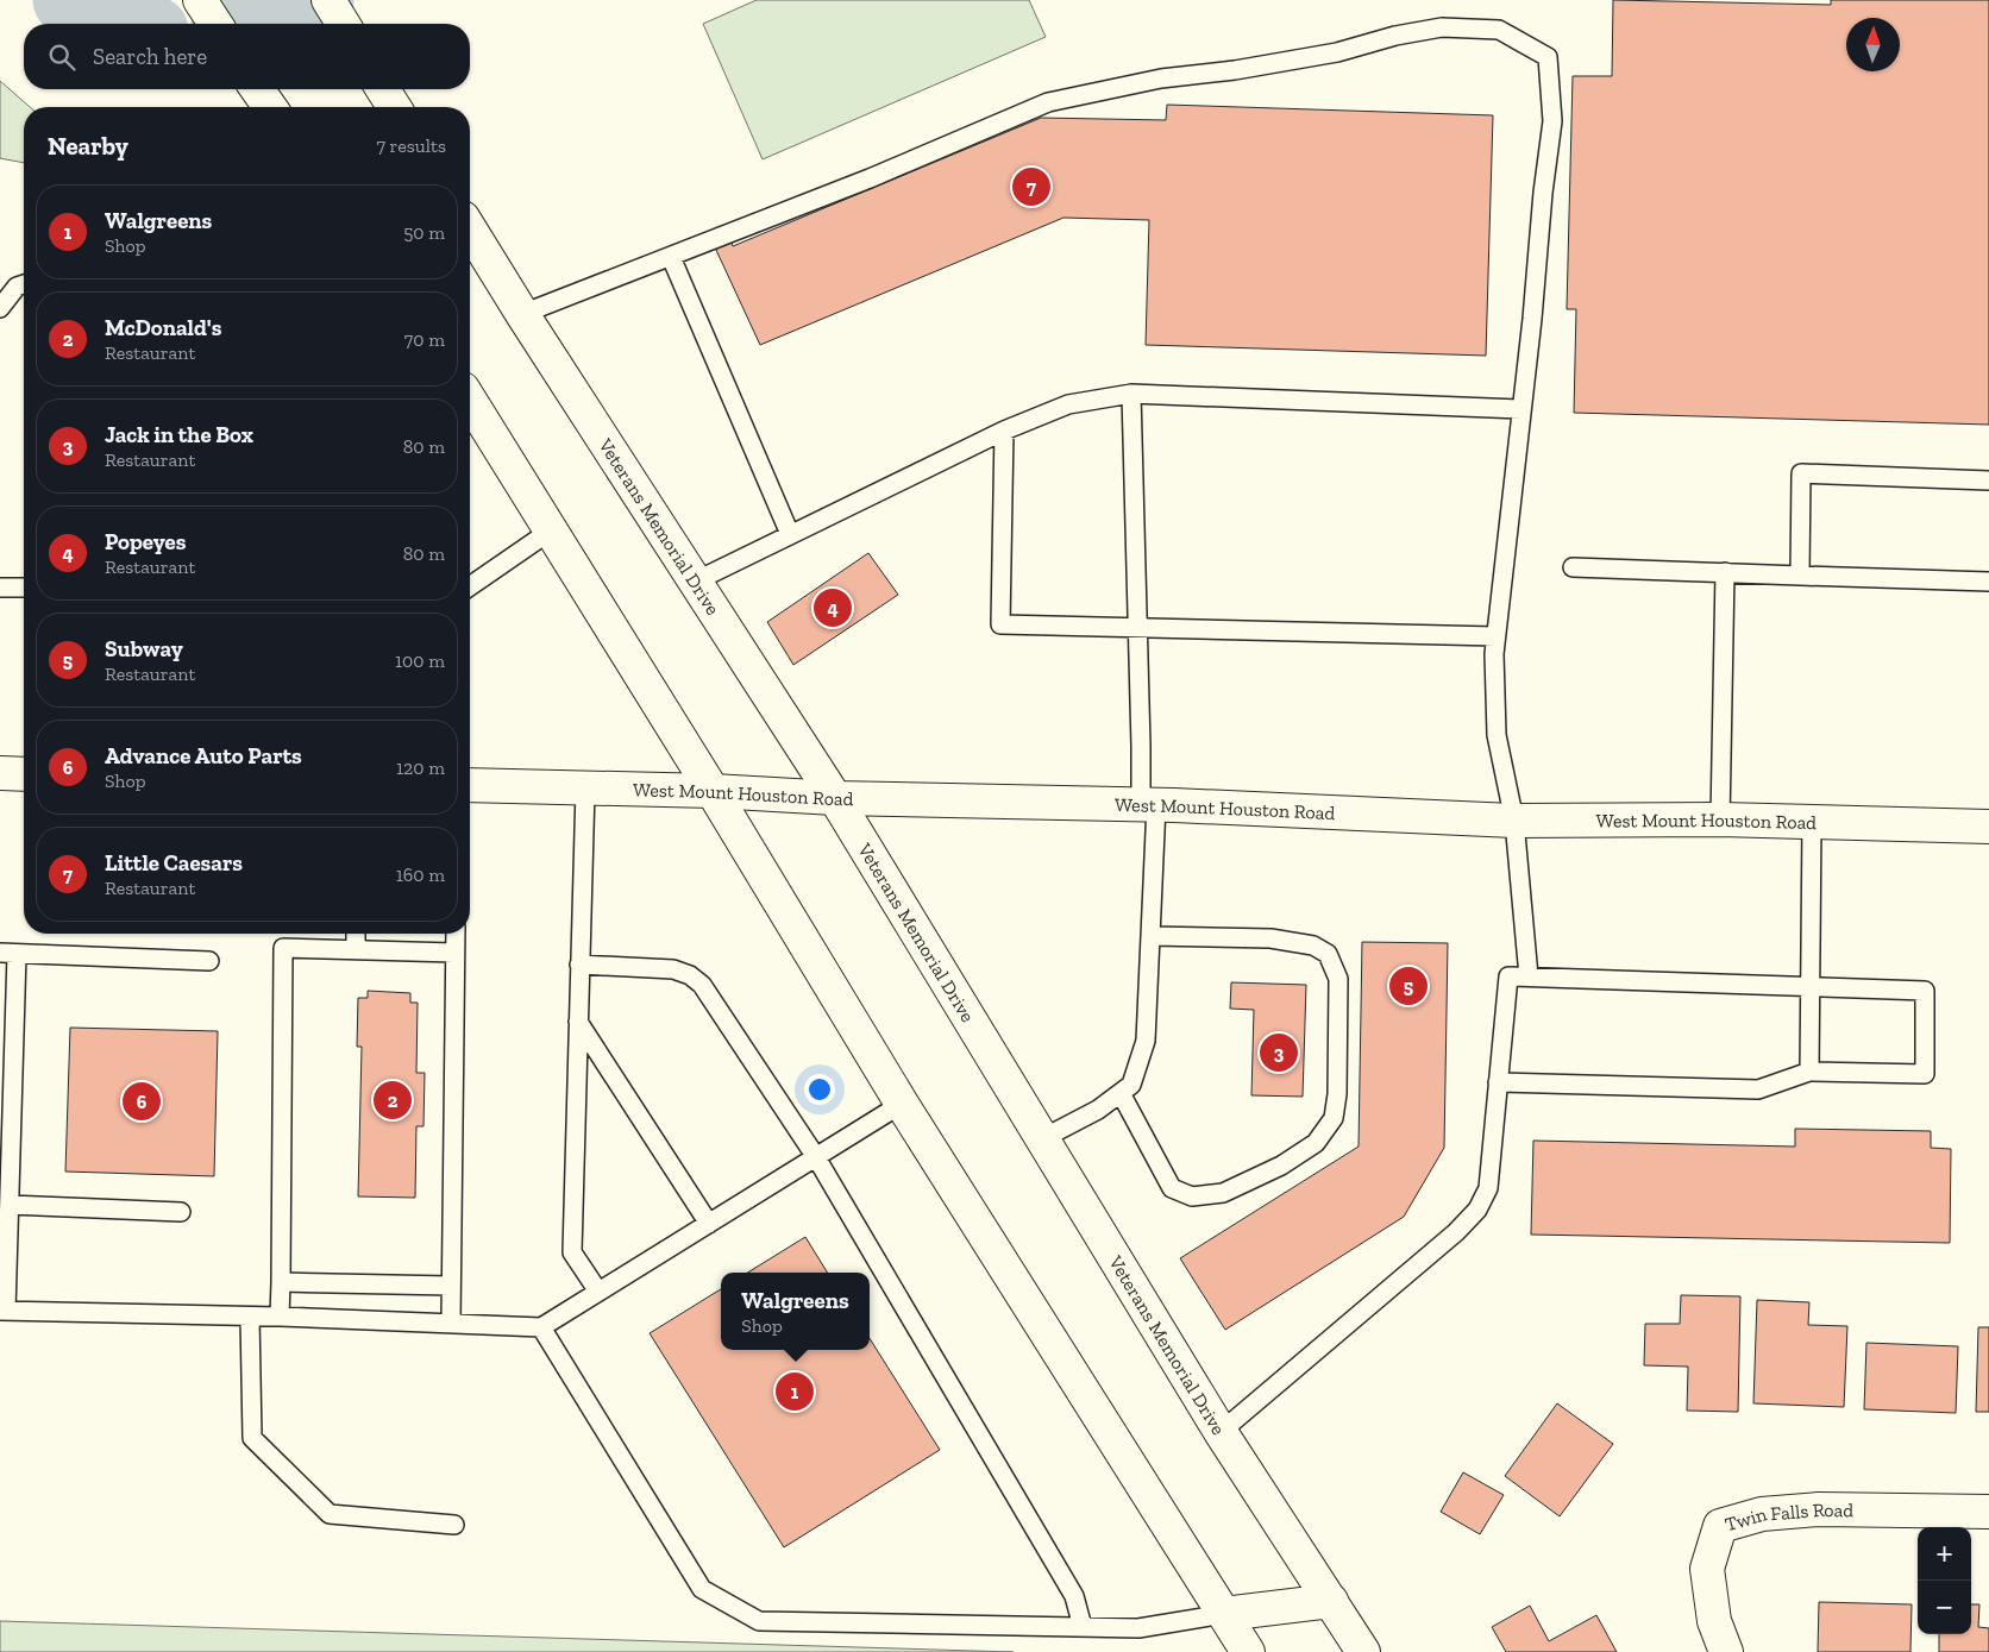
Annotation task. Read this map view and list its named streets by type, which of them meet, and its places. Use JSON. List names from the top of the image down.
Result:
{
  "streets": {
    "main road": ["Veterans Memorial Drive", "West Mount Houston Road", "Twin Falls Road"]
  },
  "crossings": [
    ["Veterans Memorial Drive", "West Mount Houston Road"]
  ],
  "north": "top",
  "page": {
    "search": "Search here",
    "heading": ["Nearby", "7 results"],
    "pins": [
      "7",
      "4",
      "5",
      "3",
      "2",
      "6",
      "1"
    ],
    "list": [
      {
        "mark": "1",
        "name": "Walgreens",
        "note": "Shop",
        "value": "50 m"
      },
      {
        "mark": "2",
        "name": "McDonald's",
        "note": "Restaurant",
        "value": "70 m"
      },
      {
        "mark": "3",
        "name": "Jack in the Box",
        "note": "Restaurant",
        "value": "80 m"
      },
      {
        "mark": "4",
        "name": "Popeyes",
        "note": "Restaurant",
        "value": "80 m"
      },
      {
        "mark": "5",
        "name": "Subway",
        "note": "Restaurant",
        "value": "100 m"
      },
      {
        "mark": "6",
        "name": "Advance Auto Parts",
        "note": "Shop",
        "value": "120 m"
      },
      {
        "mark": "7",
        "name": "Little Caesars",
        "note": "Restaurant",
        "value": "160 m"
      }
    ],
    "popup": ["Walgreens", "Shop"],
    "map_buttons": ["+", "−"]
  }
}
